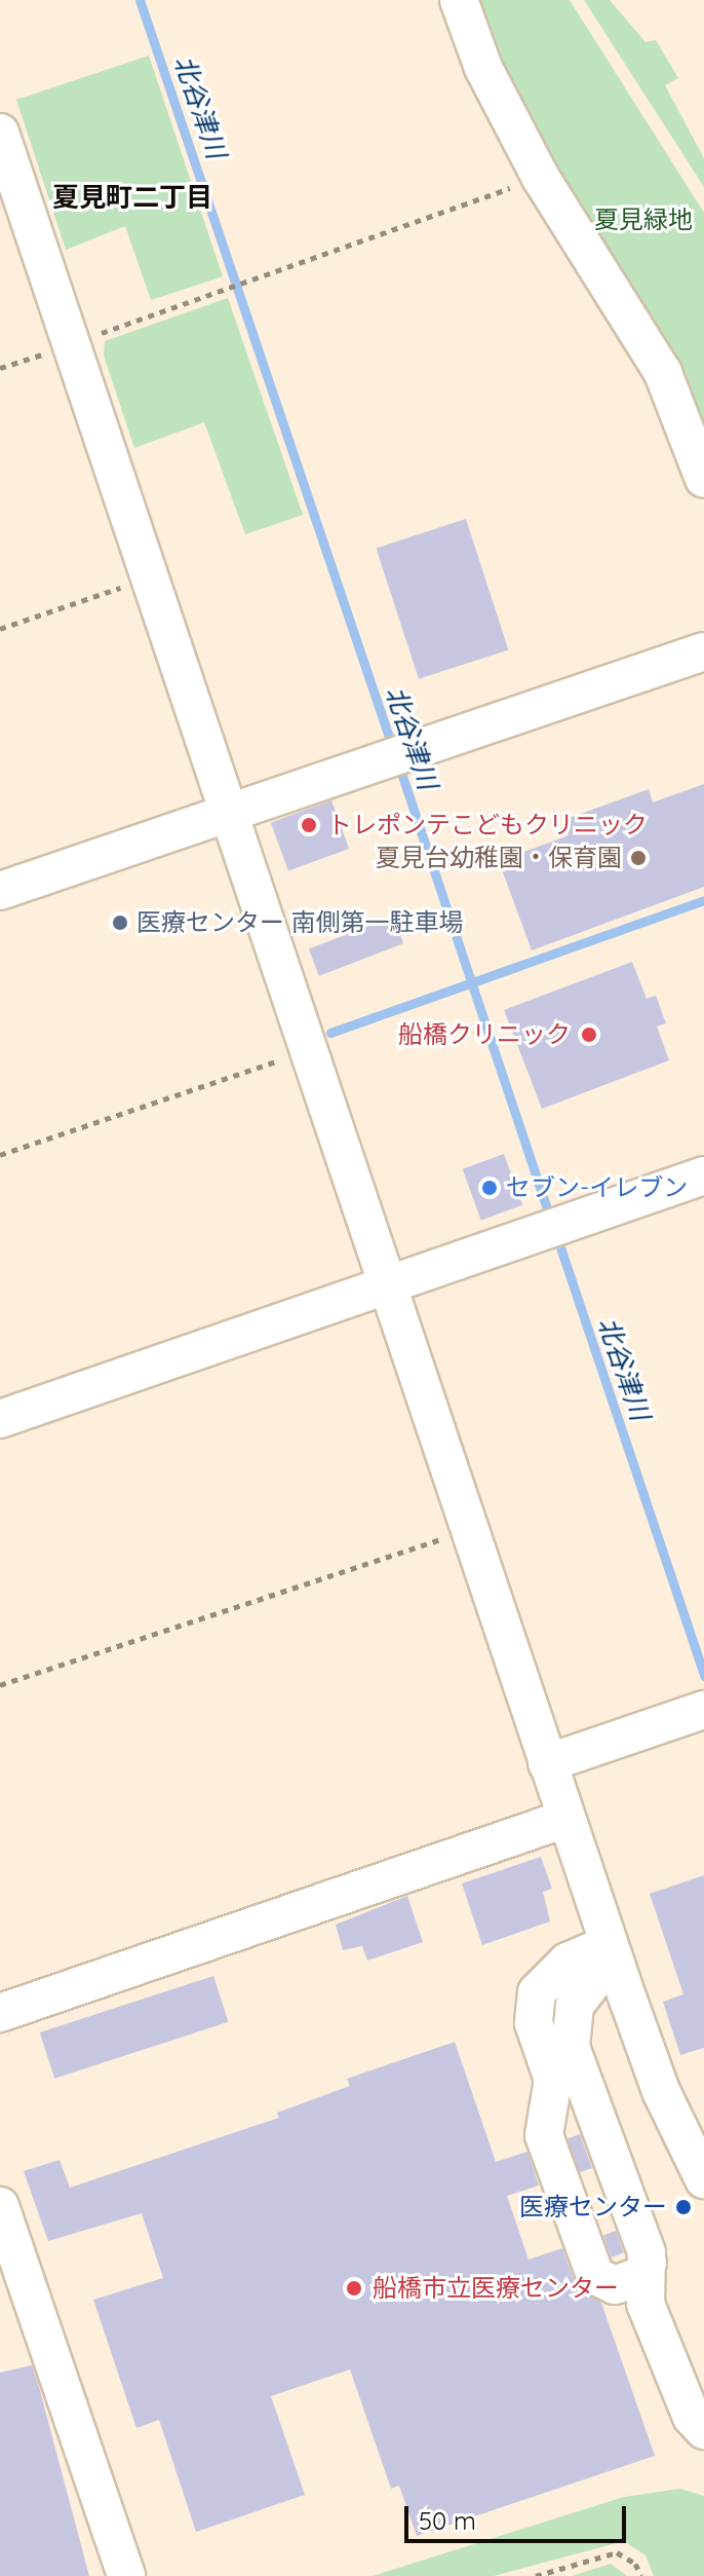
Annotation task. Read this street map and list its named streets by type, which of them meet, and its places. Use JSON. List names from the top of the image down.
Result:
{
  "districts": ["夏見町二丁目"],
  "water": ["北谷津川"],
  "parks": ["夏見緑地"],
  "places": [
    "トレポンテこどもクリニック",
    "夏見台幼稚園・保育園",
    "医療センター 南側第一駐車場",
    "船橋クリニック",
    "セブン-イレブン",
    "医療センター",
    "船橋市立医療センター"
  ],
  "scale_bar": "50 m"
}
